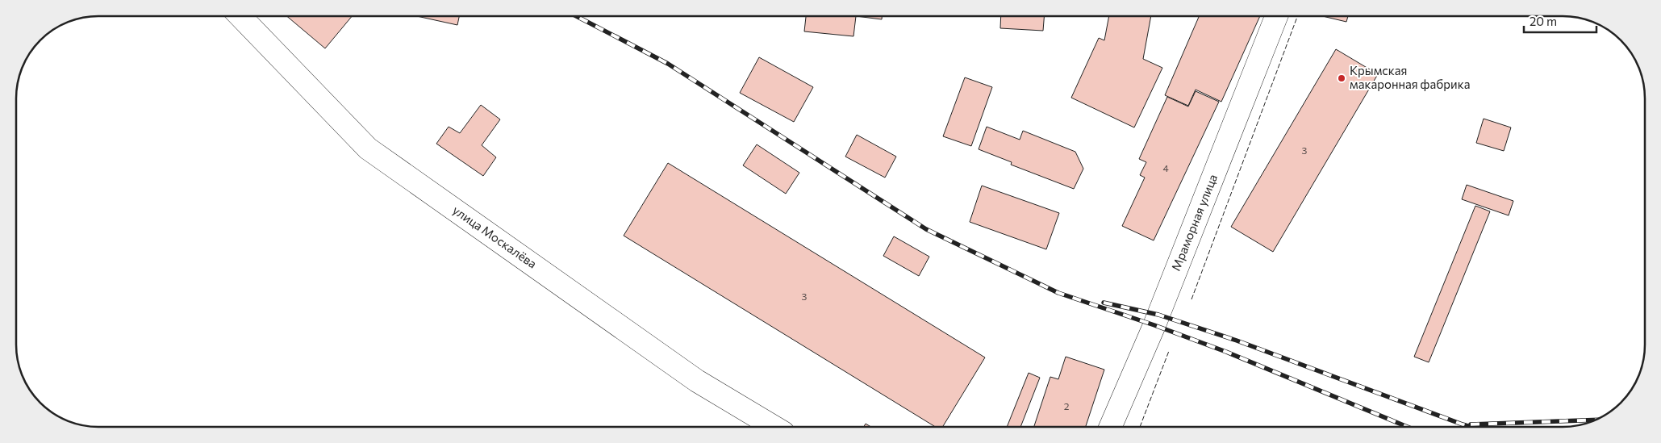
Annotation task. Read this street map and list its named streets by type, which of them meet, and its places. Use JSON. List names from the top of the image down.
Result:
{
  "streets": {
    "main road": ["Мраморная улица", "улица Москалёва"]
  },
  "places": ["Крымская макаронная фабрика"],
  "house_numbers": [
    "3",
    "4",
    "3",
    "2"
  ],
  "scale_bar": "20 m"
}
